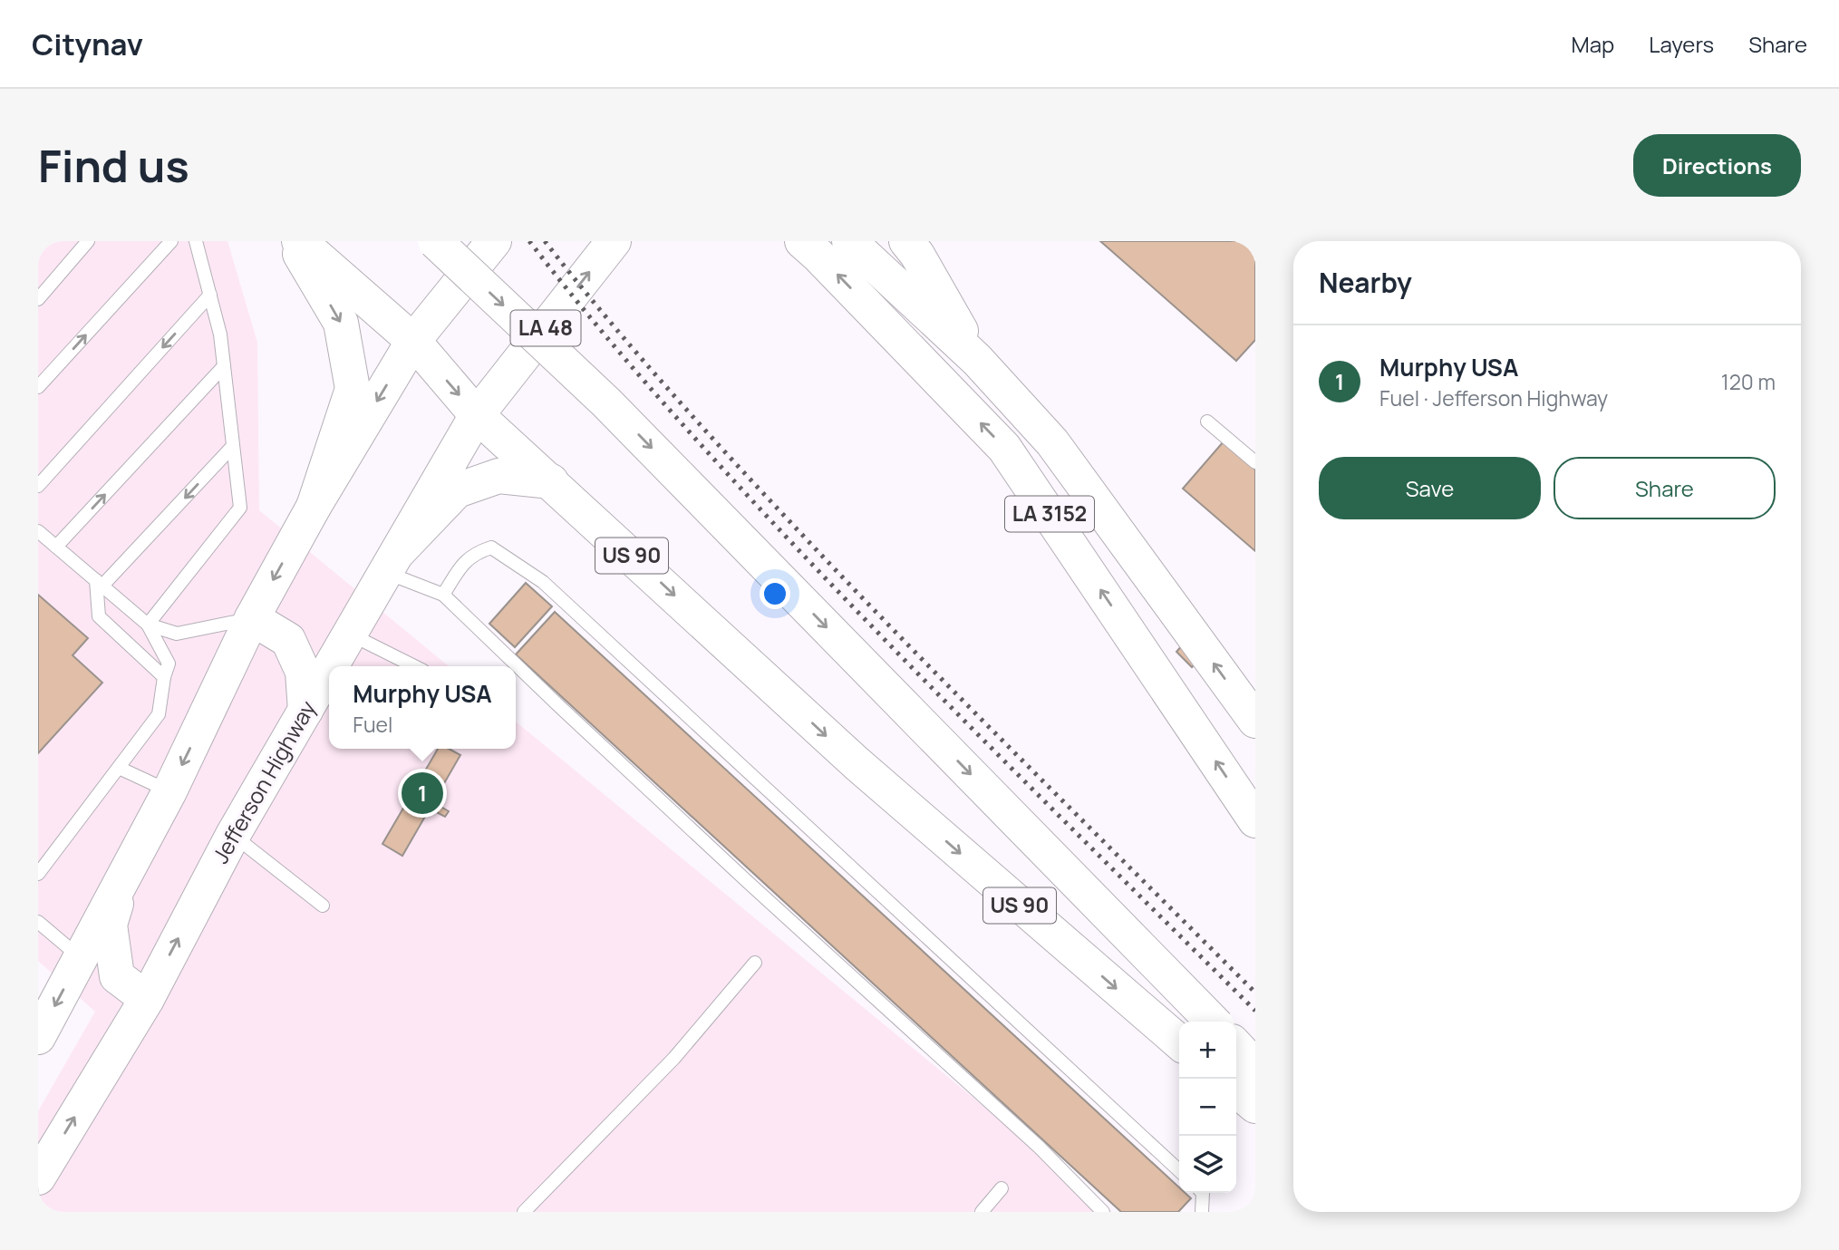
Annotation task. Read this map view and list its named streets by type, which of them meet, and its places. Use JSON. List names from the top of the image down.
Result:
{
  "streets": {
    "main road": [
      "LA 48",
      "LA 3152",
      "US 90",
      "Jefferson Highway"
    ]
  },
  "crossings": [
    ["US 90", "Jefferson Highway"]
  ],
  "page": {
    "header": "Citynav",
    "nav": ["Map", "Layers", "Share"],
    "buttons": [
      "Directions",
      ["Save", "Share"]
    ],
    "title": "Find us",
    "heading": "Nearby",
    "list": [
      {
        "mark": "1",
        "name": "Murphy USA",
        "note": "Fuel · Jefferson Highway",
        "value": "120 m"
      }
    ],
    "popup": ["Murphy USA", "Fuel"],
    "pins": "1",
    "map_buttons": ["+", "−"]
  }
}
